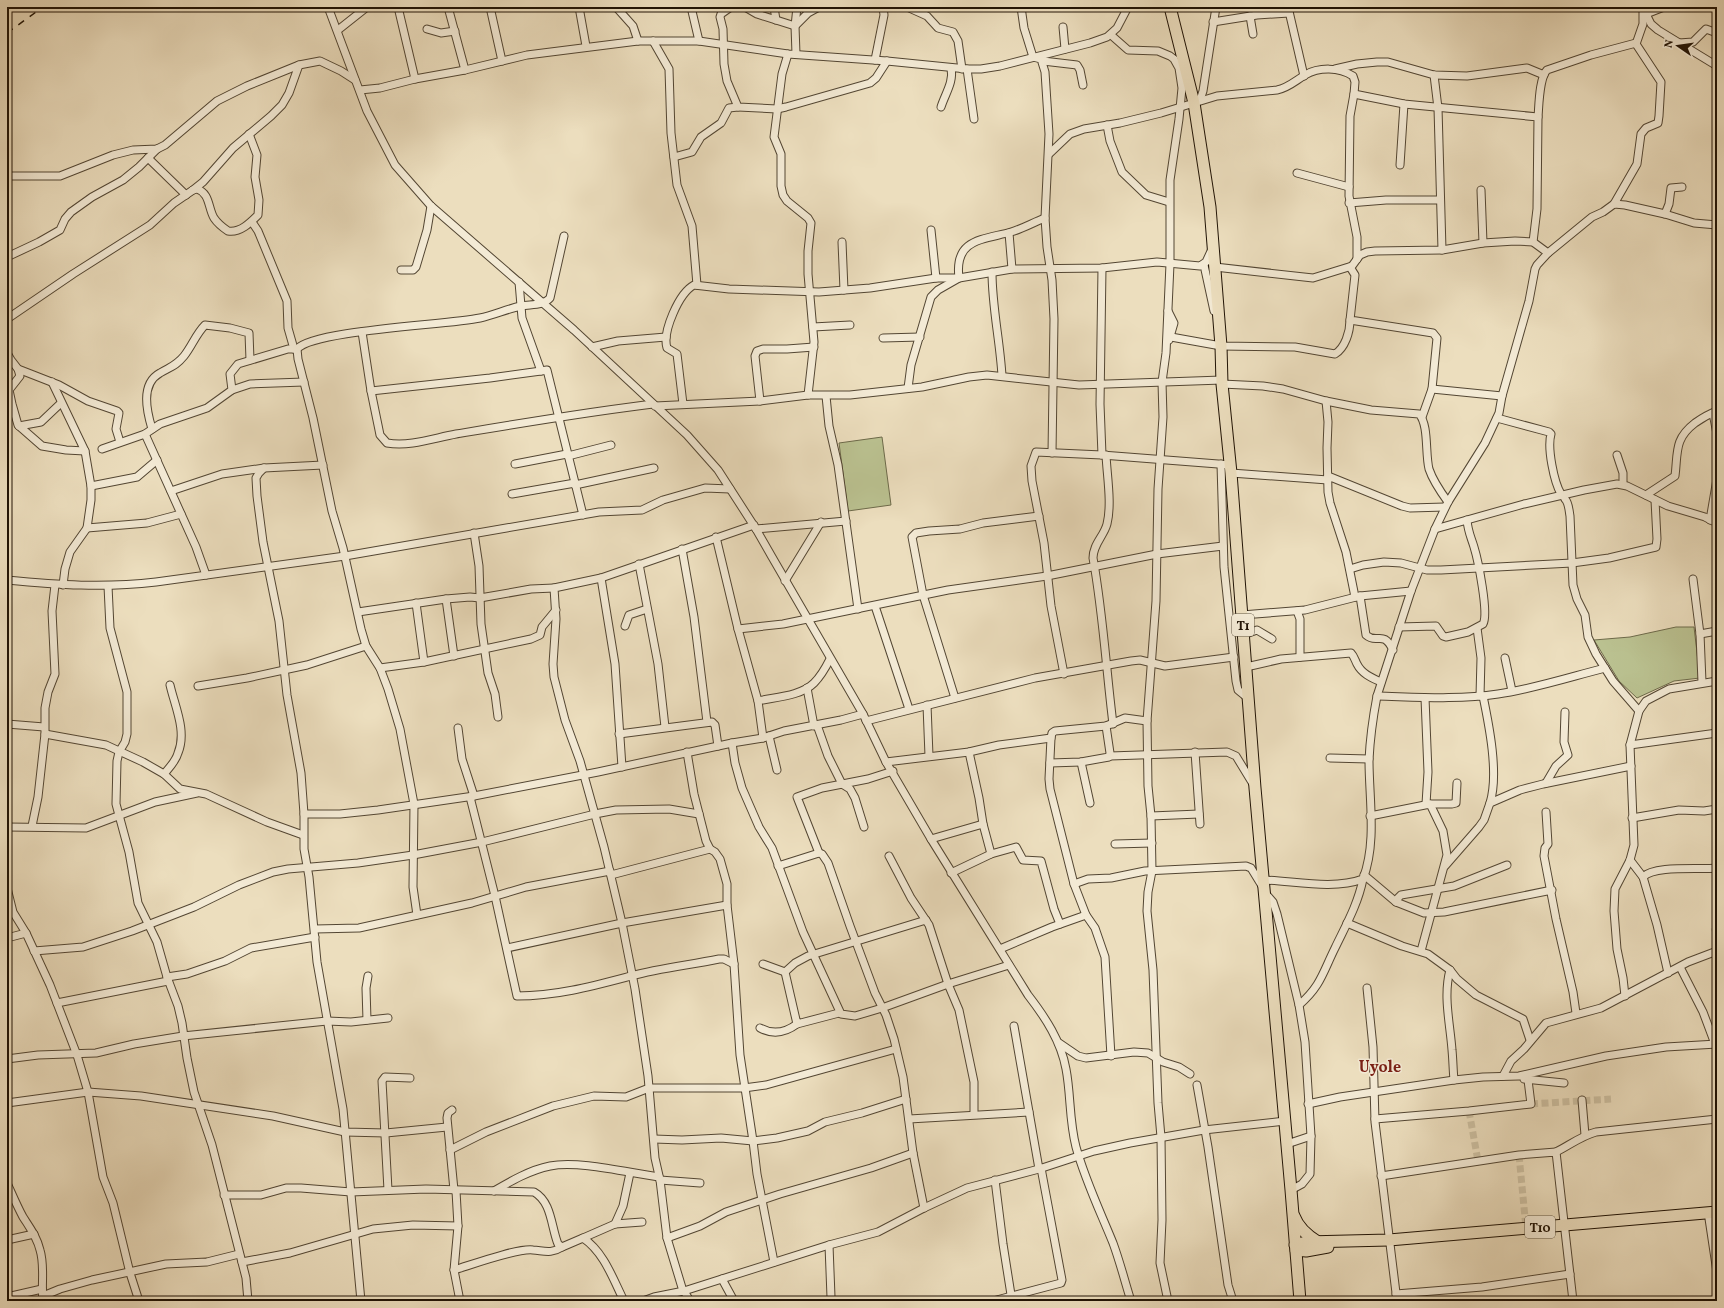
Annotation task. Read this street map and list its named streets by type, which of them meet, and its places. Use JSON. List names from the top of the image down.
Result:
{
  "streets": {
    "highway": ["T1", "T10"]
  },
  "crossings": [
    ["T1", "T10"]
  ],
  "districts": ["Uyole"],
  "north": "left"
}
